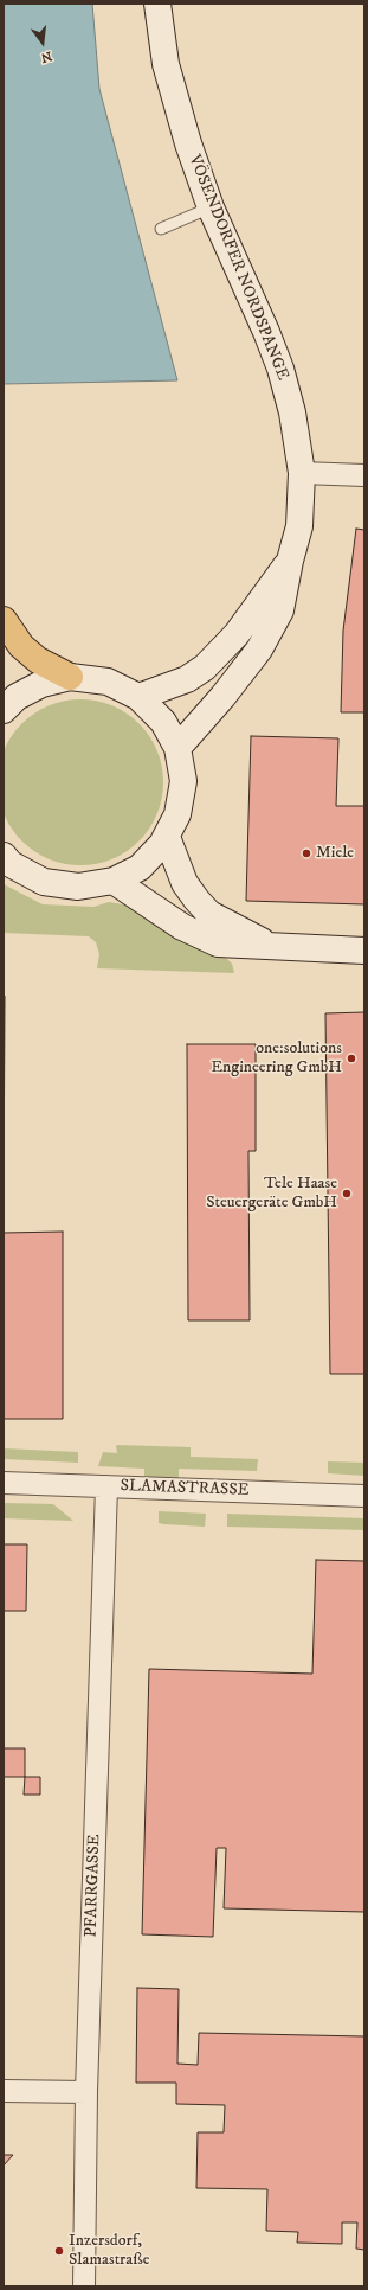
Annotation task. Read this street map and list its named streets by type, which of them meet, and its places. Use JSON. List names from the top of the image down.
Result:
{
  "streets": {
    "main road": ["VÖSENDORFER NORDSPANGE"],
    "street": ["SLAMASTRASSE", "PFARRGASSE"]
  },
  "crossings": [
    ["SLAMASTRASSE", "PFARRGASSE"]
  ],
  "places": [
    "Miele",
    "one:solutions Engineering GmbH",
    "Tele Haase Steuergeräte GmbH",
    "Inzersdorf, Slamastraße"
  ],
  "north": "bottom"
}
